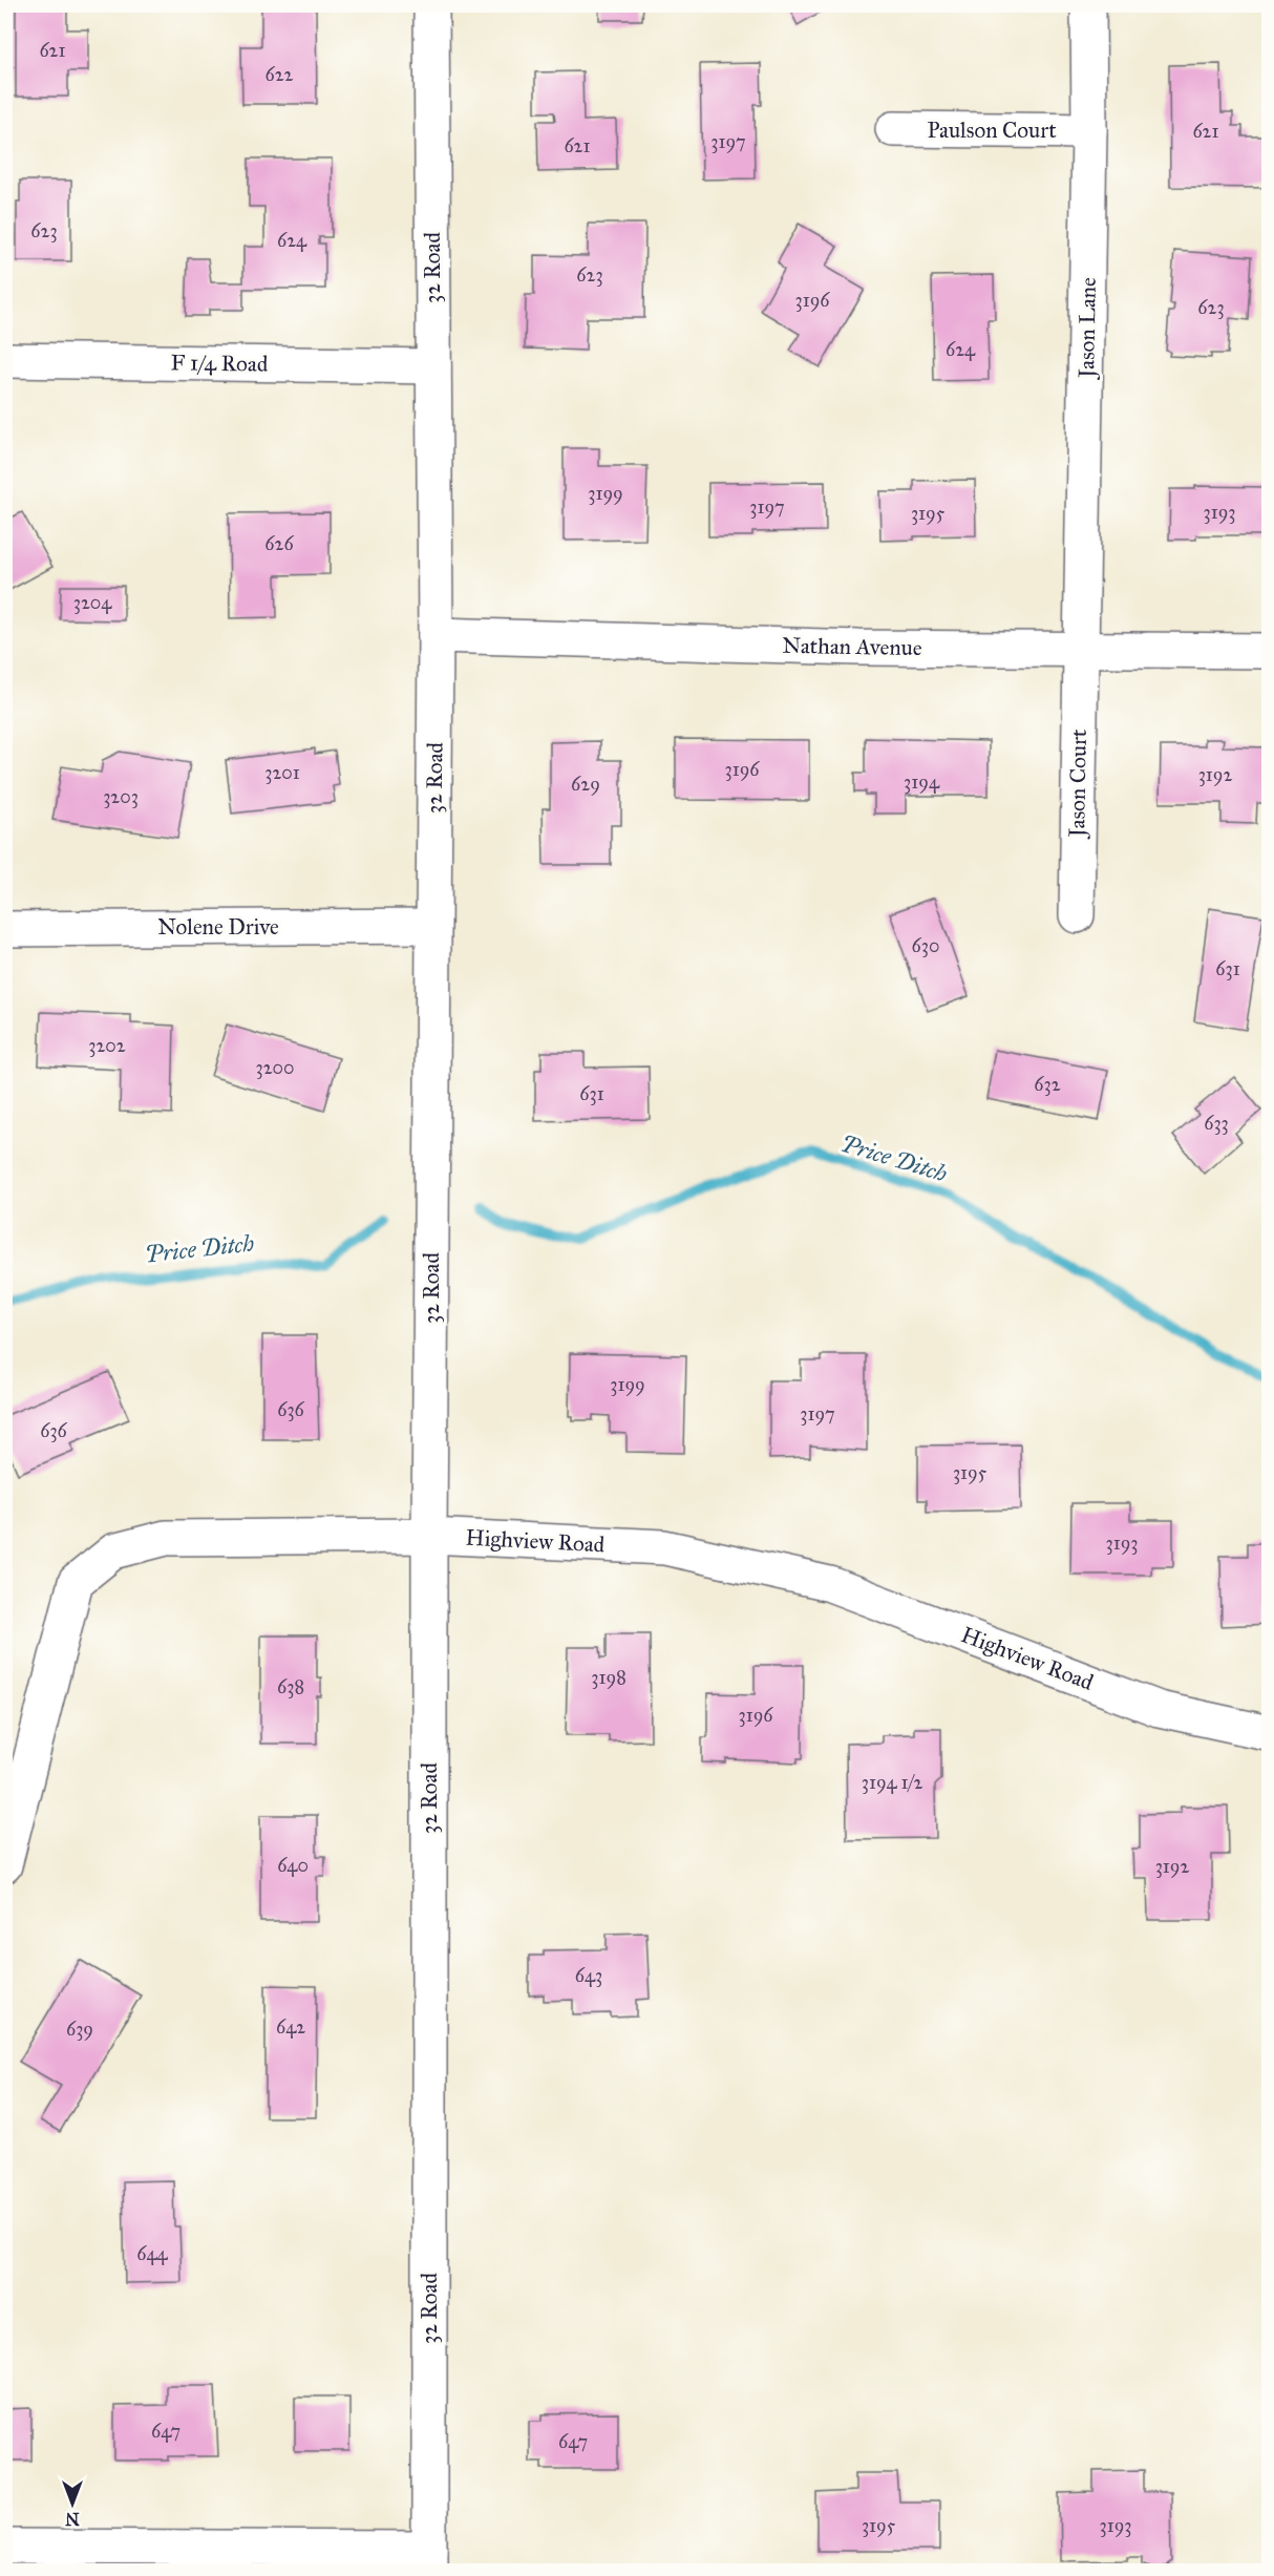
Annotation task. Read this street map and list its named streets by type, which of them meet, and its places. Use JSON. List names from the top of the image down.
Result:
{
  "streets": {
    "street": [
      "Paulson Court",
      "32 Road",
      "Jason Lane",
      "F 1/4 Road",
      "Nathan Avenue",
      "Jason Court",
      "Nolene Drive",
      "Highview Road"
    ]
  },
  "crossings": [
    ["Paulson Court", "Jason Lane"],
    ["32 Road", "F 1/4 Road"],
    ["32 Road", "Nathan Avenue"],
    ["32 Road", "Nolene Drive"],
    ["32 Road", "Highview Road"],
    ["Jason Lane", "Nathan Avenue"],
    ["Jason Lane", "Jason Court"],
    ["Nathan Avenue", "Jason Court"]
  ],
  "water": ["Price Ditch"],
  "house_numbers": [
    "621",
    "622",
    "621",
    "3197",
    "621",
    "623",
    "624",
    "623",
    "3196",
    "623",
    "624",
    "3199",
    "3197",
    "3193",
    "3195",
    "626",
    "3204",
    "3196",
    "3201",
    "3192",
    "3194",
    "629",
    "3203",
    "630",
    "631",
    "3202",
    "3200",
    "632",
    "631",
    "633",
    "3199",
    "636",
    "3197",
    "636",
    "3195",
    "3193",
    "3198",
    "638",
    "3196",
    "3194 1/2",
    "640",
    "3192",
    "643",
    "642",
    "639",
    "644",
    "647",
    "647",
    "3195",
    "3193"
  ],
  "north": "bottom"
}
